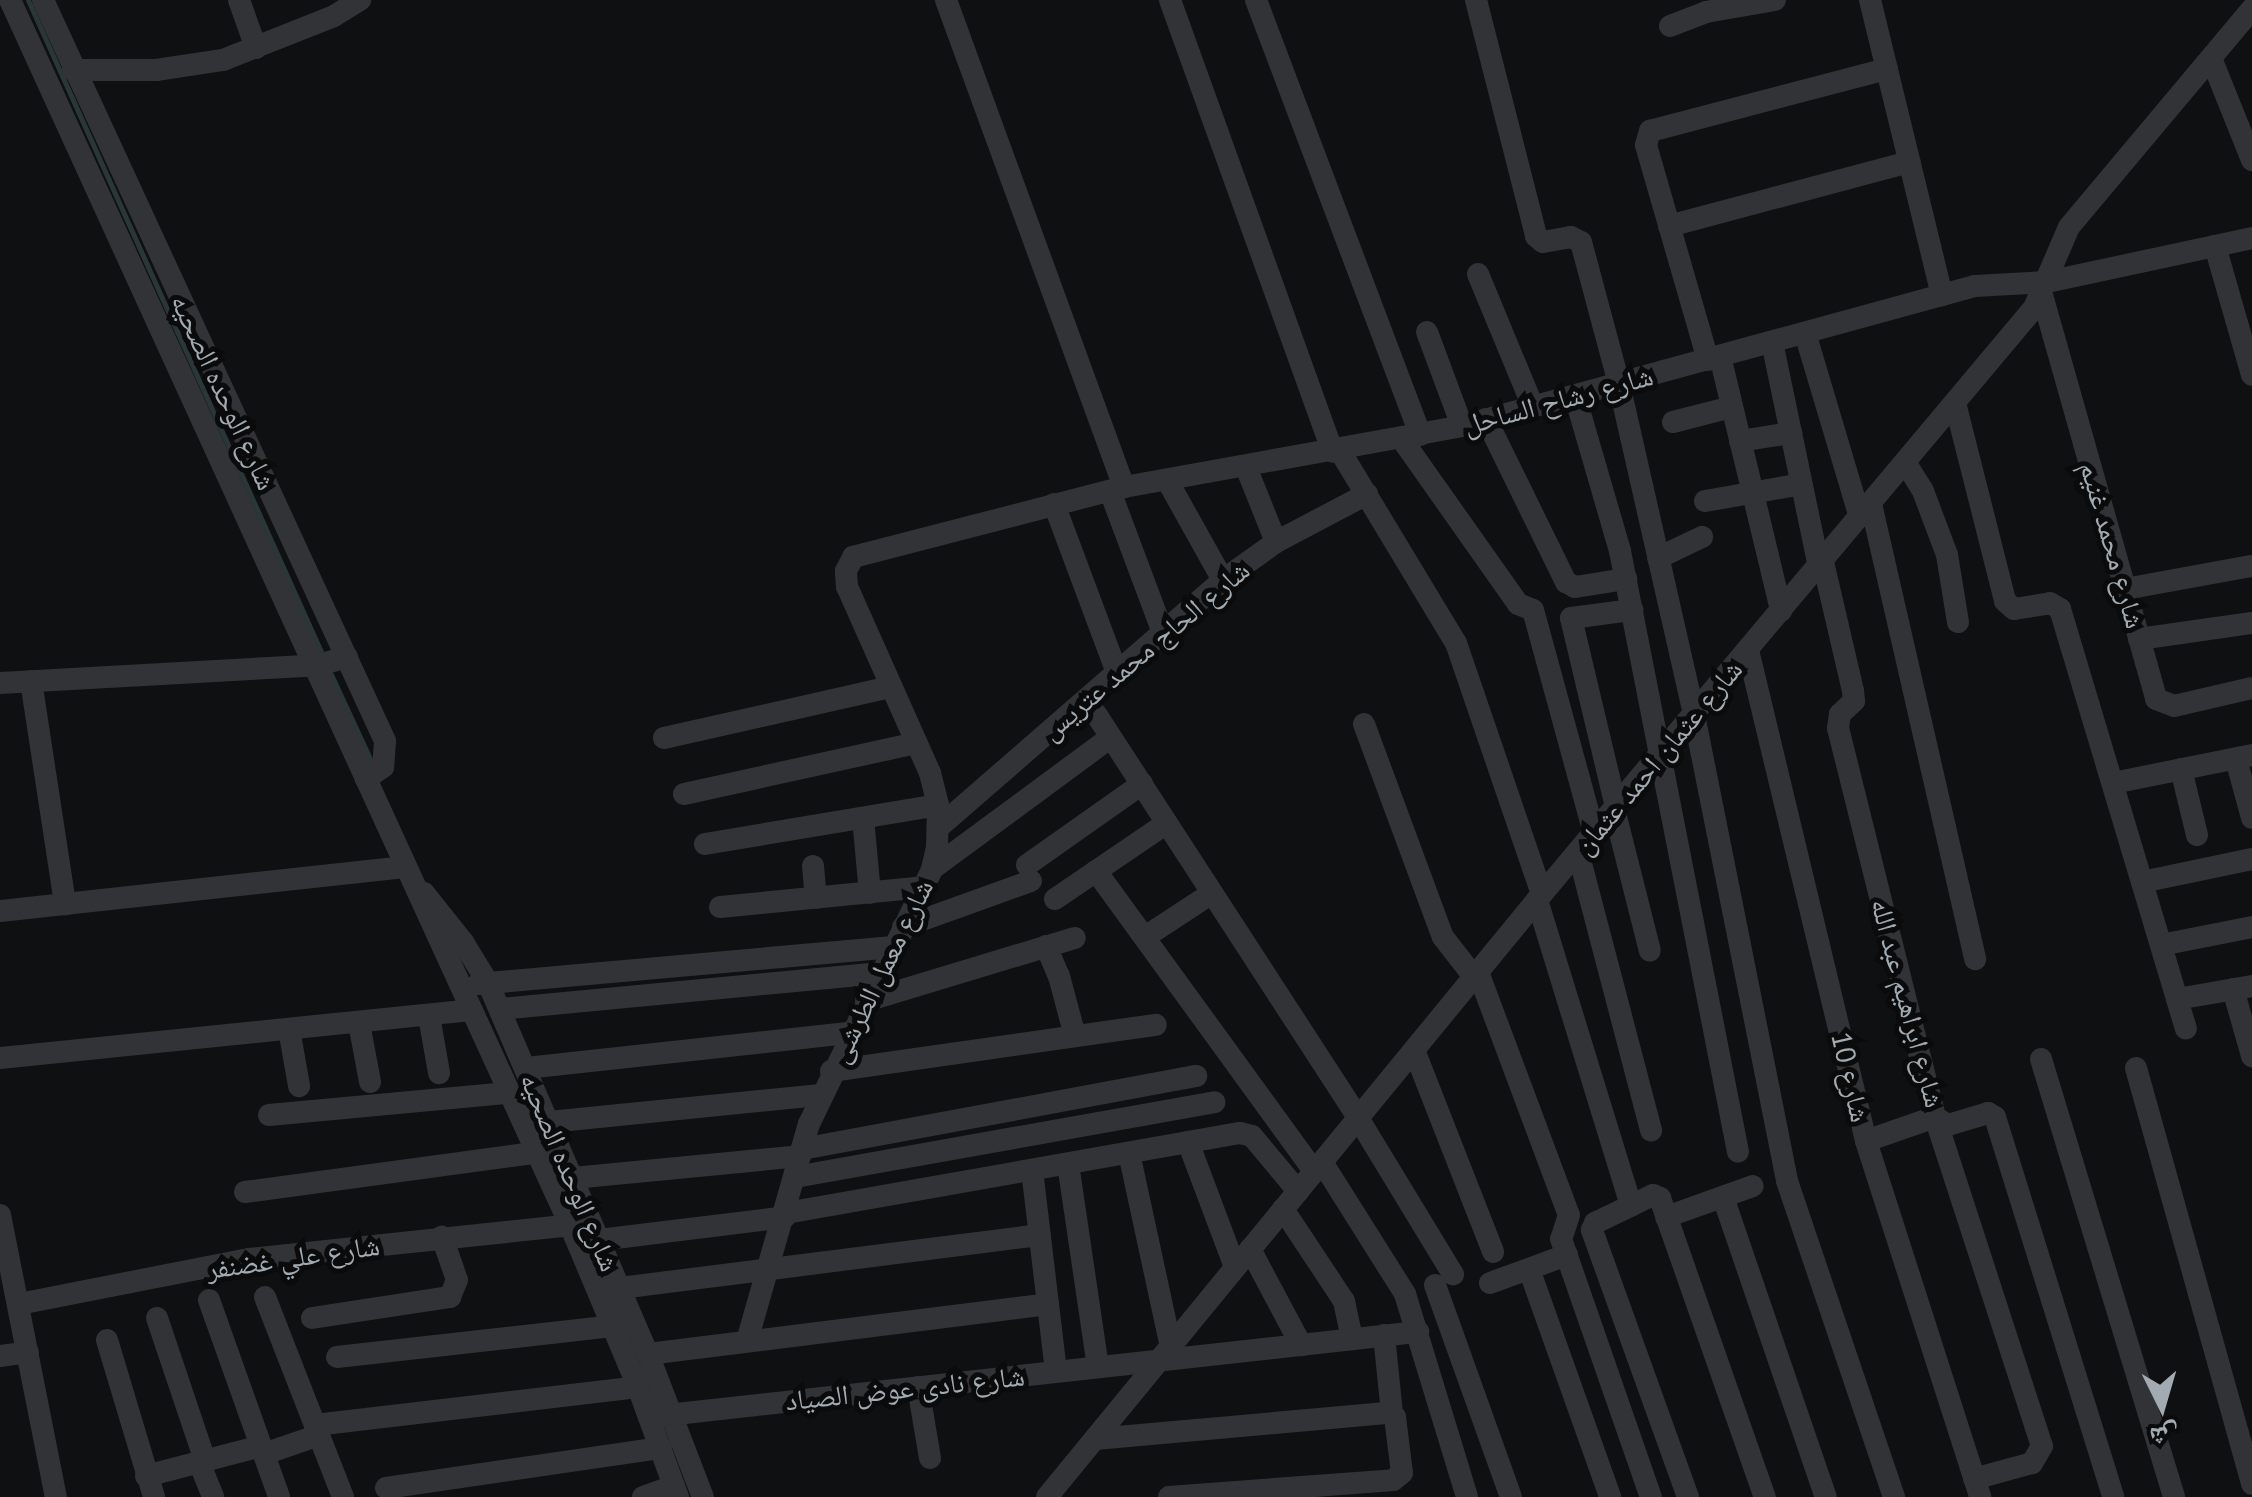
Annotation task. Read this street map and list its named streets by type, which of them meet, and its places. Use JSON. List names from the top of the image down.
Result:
{
  "streets": {
    "street": [
      "شارع الوحده الصحيه",
      "شارع رشاح الساحل",
      "شارع محمد غنيم",
      "شارع الحاج محمد عتريس",
      "شارع عثمان احمد عثمان",
      "شارع معمل الطرشى",
      "شارع ابراهيم عبد الله",
      "شارع 10",
      "شارع علي غضنفر",
      "شارع نادى عوض الصياد"
    ]
  },
  "crossings": [
    ["شارع الوحده الصحيه", "شارع علي غضنفر"],
    ["شارع الوحده الصحيه", "شارع نادى عوض الصياد"],
    ["شارع رشاح الساحل", "شارع محمد غنيم"],
    ["شارع رشاح الساحل", "شارع عثمان احمد عثمان"],
    ["شارع رشاح الساحل", "شارع معمل الطرشى"],
    ["شارع رشاح الساحل", "شارع ابراهيم عبد الله"],
    ["شارع محمد غنيم", "شارع عثمان احمد عثمان"],
    ["شارع الحاج محمد عتريس", "شارع معمل الطرشى"],
    ["شارع عثمان احمد عثمان", "شارع ابراهيم عبد الله"],
    ["شارع عثمان احمد عثمان", "شارع 10"],
    ["شارع عثمان احمد عثمان", "شارع نادى عوض الصياد"],
    ["شارع معمل الطرشى", "شارع علي غضنفر"]
  ],
  "north": "bottom"
}
